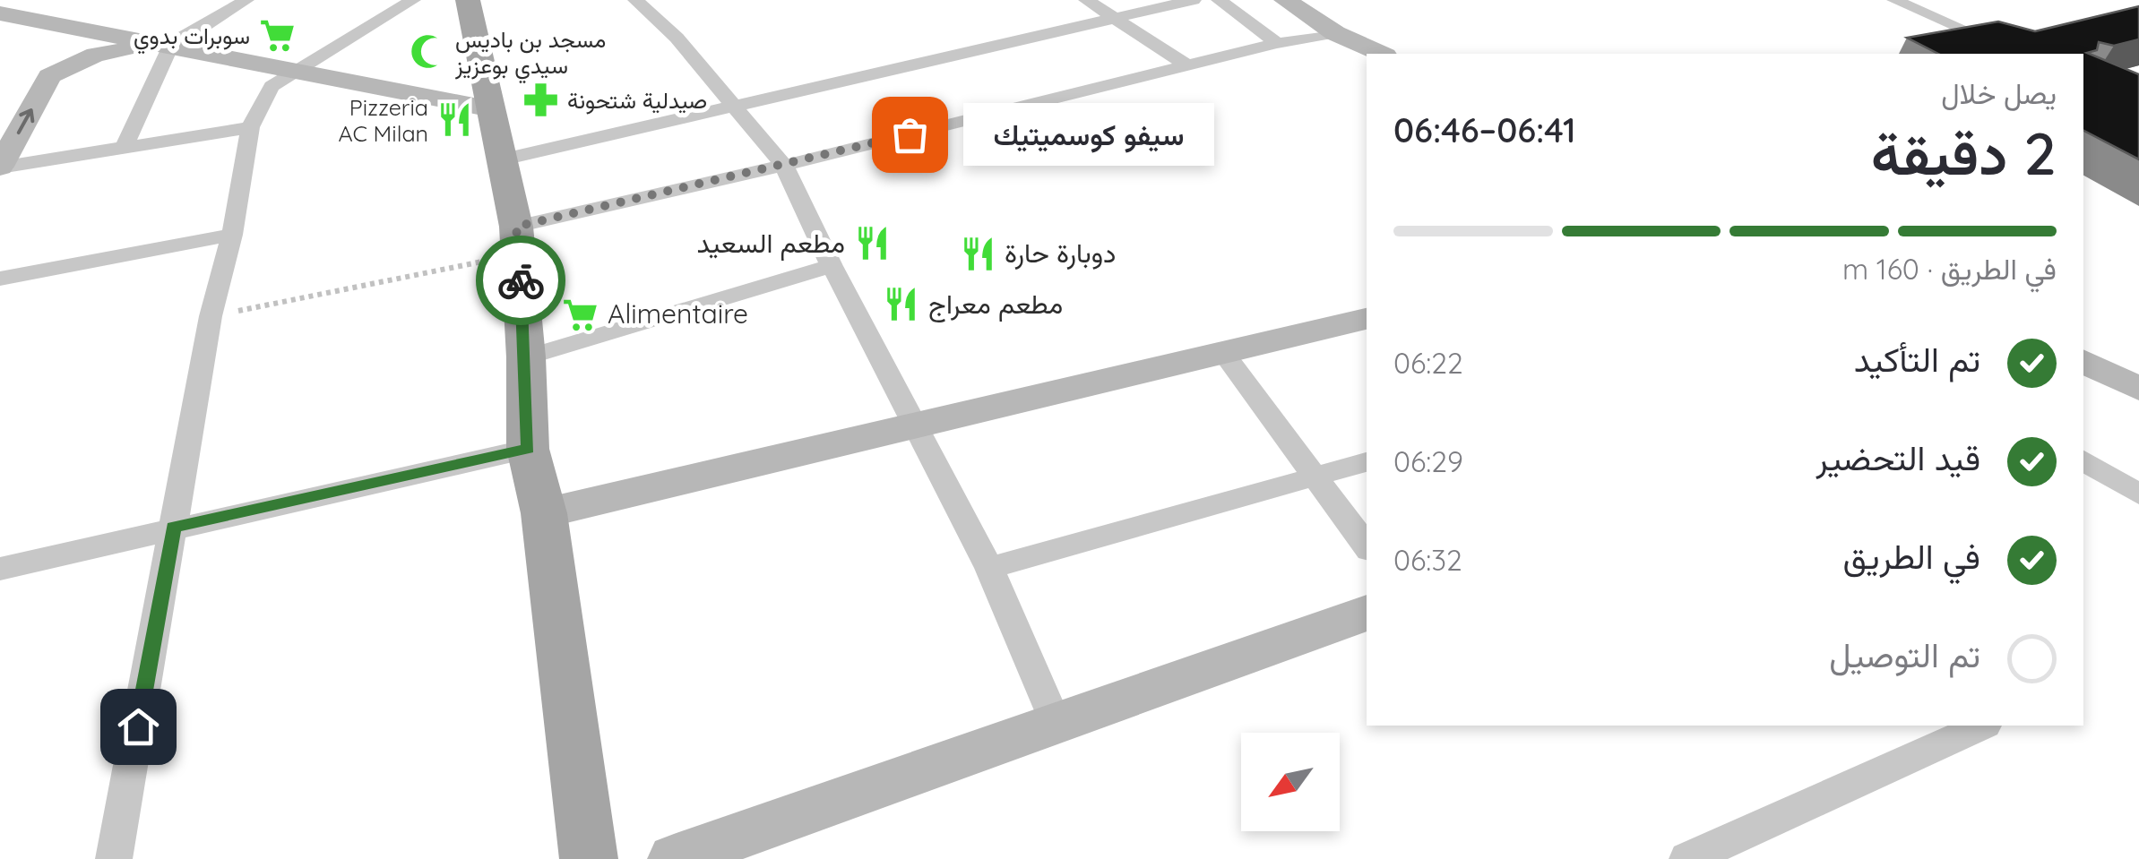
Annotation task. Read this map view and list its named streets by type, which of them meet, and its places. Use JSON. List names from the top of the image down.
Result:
{
  "places": {
    "supermarket": ["سوبرات بدوي", "Alimentaire"],
    "mosque": ["مسجد بن باديس سيدي بوعزيز"],
    "pharmacy": ["صيدلية شتحونة"],
    "restaurant": [
      "Pizzeria AC Milan",
      "مطعم السعيد",
      "دوبارة حارة",
      "مطعم معراج"
    ],
    "other": ["سيفو كوسميتيك"]
  },
  "north": "bottom left",
  "page": {
    "heading": ["2 دقيقة", "يصل خلال", "06:41–06:46"],
    "bubble": "سيفو كوسميتيك",
    "bar": "في الطريق · 160 m",
    "list": [
      ["تم التأكيد", "06:22"],
      ["قيد التحضير", "06:29"],
      ["في الطريق", "06:32"],
      "تم التوصيل"
    ]
  }
}
